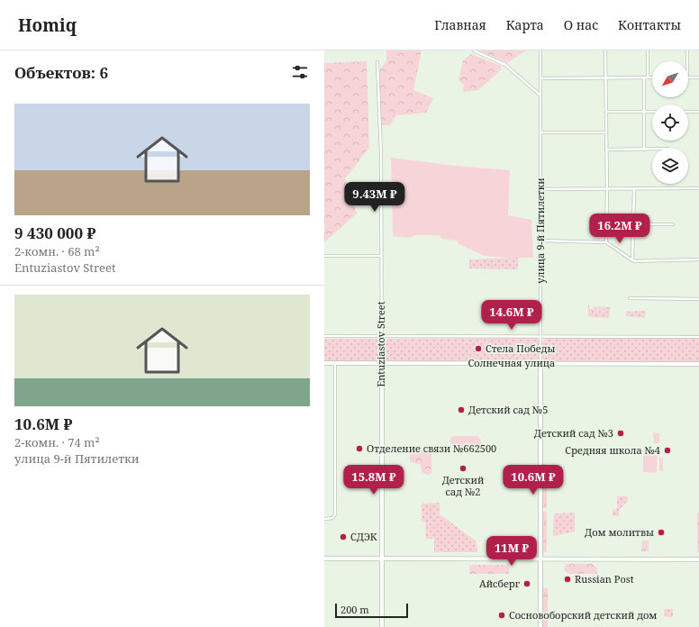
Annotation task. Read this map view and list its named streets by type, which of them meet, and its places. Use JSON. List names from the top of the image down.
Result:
{
  "streets": {
    "street": ["улица 9-й Пятилетки", "Entuziastov Street", "Солнечная улица"]
  },
  "crossings": [
    ["улица 9-й Пятилетки", "Солнечная улица"],
    ["Entuziastov Street", "Солнечная улица"]
  ],
  "places": [
    "Стела Победы",
    "Детский сад №5",
    "Детский сад №3",
    "Отделение связи №662500",
    "Средняя школа №4",
    "Детский сад №2",
    "Дом молитвы",
    "СДЭК",
    "Russian Post",
    "Айсберг",
    "Сосновоборский детский дом"
  ],
  "scale_bar": "200 m",
  "north": "bottom left",
  "page": {
    "header": "Homiq",
    "nav": [
      "Главная",
      "Карта",
      "О нас",
      "Контакты"
    ],
    "heading": "Объектов: 6",
    "list": [
      {
        "name": "9 430 000 ₽",
        "note": "2-комн. · 68 m² · Entuziastov Street"
      },
      {
        "name": "10.6M ₽",
        "note": "2-комн. · 74 m² · улица 9-й Пятилетки"
      }
    ],
    "price": [
      "9.43M ₽",
      "16.2M ₽",
      "14.6M ₽",
      "15.8M ₽",
      "10.6M ₽",
      "11M ₽"
    ],
    "scale": "200 m"
  }
}
